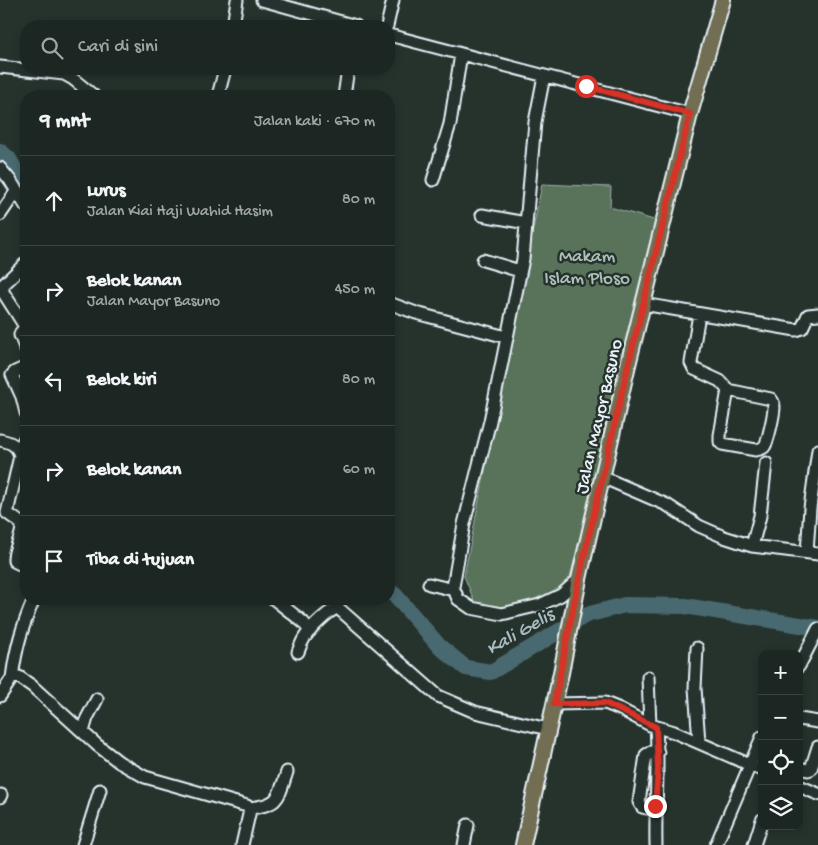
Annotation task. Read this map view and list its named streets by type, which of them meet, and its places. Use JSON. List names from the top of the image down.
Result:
{
  "streets": {
    "main road": ["Jalan Mayor Basuno"]
  },
  "water": ["Kali Gelis"],
  "parks": ["Makam Islam Ploso"],
  "page": {
    "search": "Cari di sini",
    "heading": ["9 mnt", "Jalan kaki · 670 m"],
    "list": [
      ["Lurus", "Jalan Kiai Haji Wahid Hasim", "80 m"],
      ["Belok kanan", "Jalan Mayor Basuno", "450 m"],
      ["Belok kiri", "80 m"],
      ["Belok kanan", "60 m"],
      "Tiba di tujuan"
    ],
    "map_buttons": ["+", "−"]
  }
}
